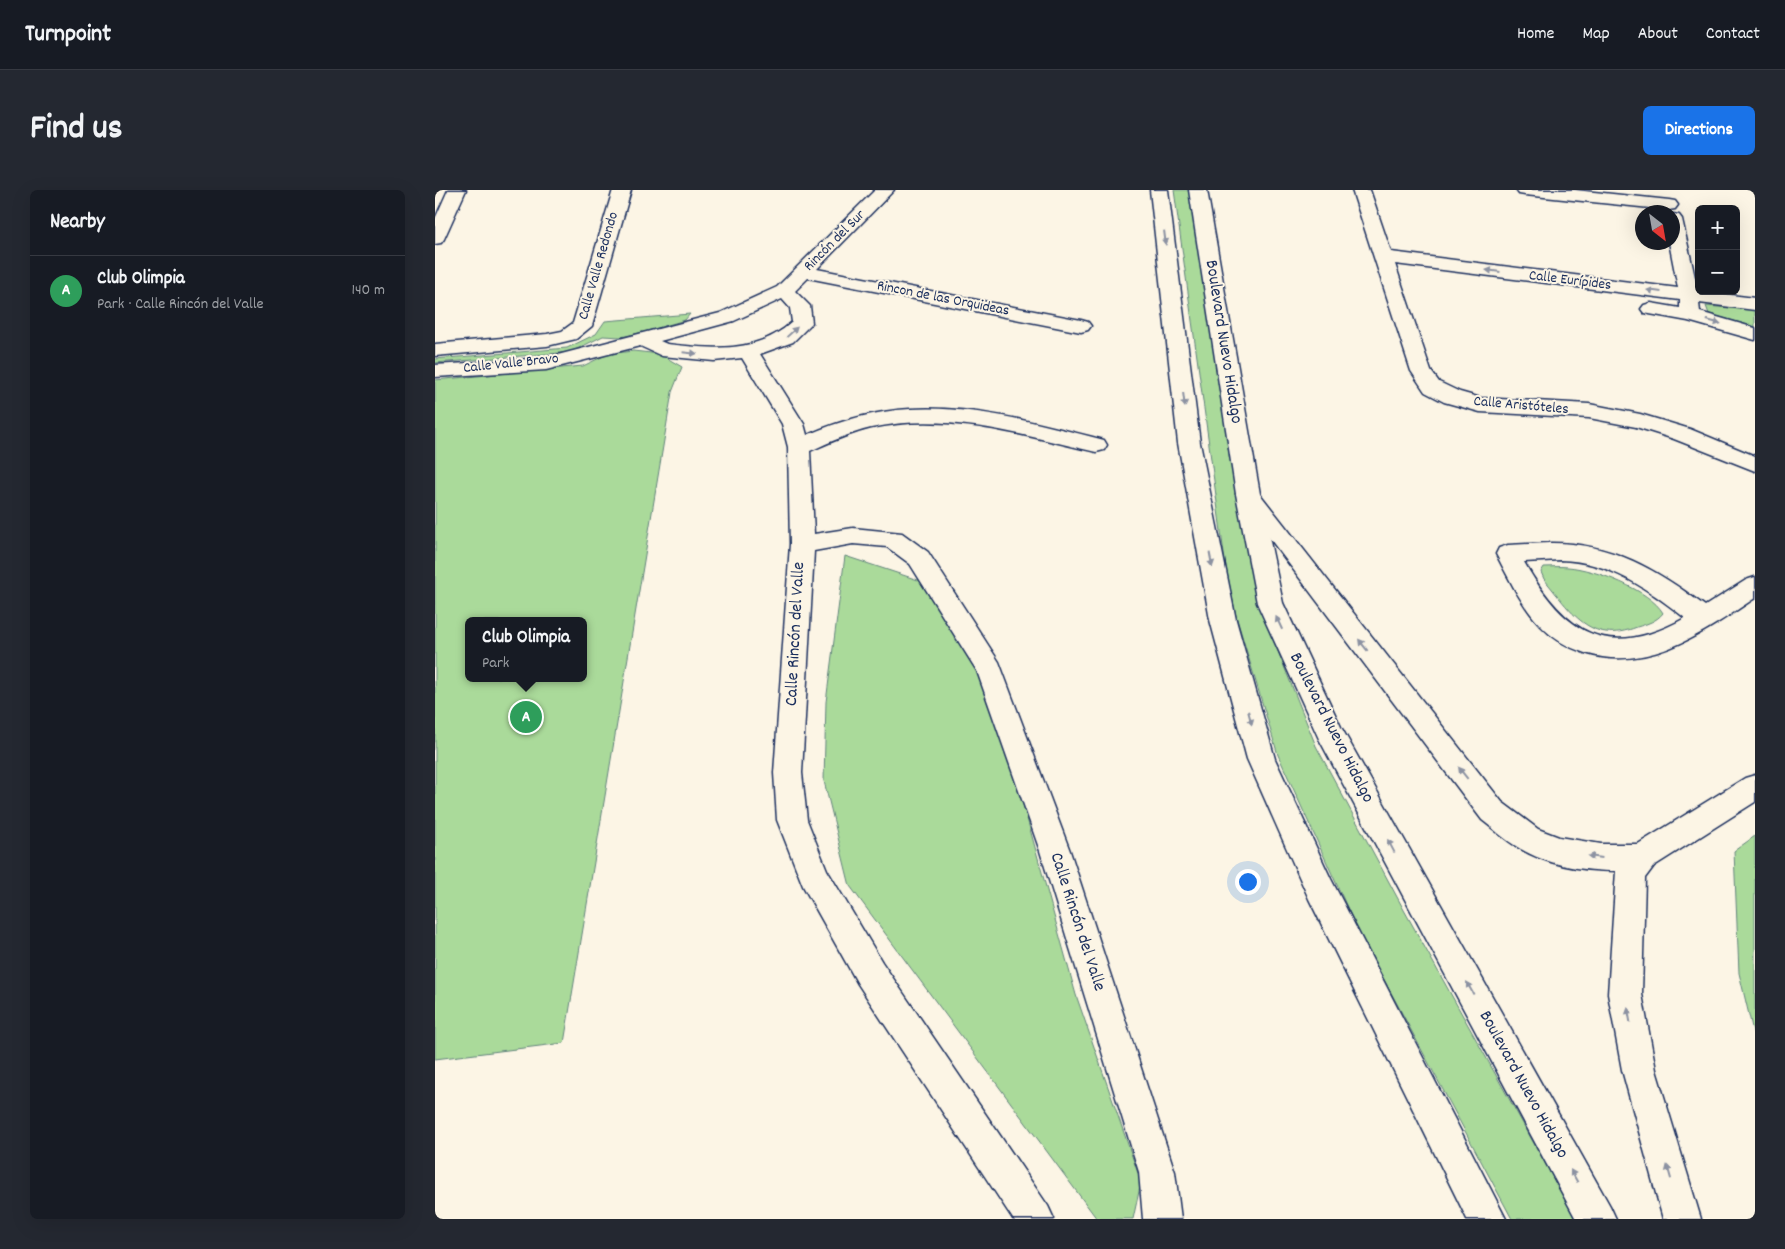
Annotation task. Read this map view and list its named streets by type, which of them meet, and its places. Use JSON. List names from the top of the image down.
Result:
{
  "streets": {
    "street": [
      "Rincón del Sur",
      "Calle Valle Redondo",
      "Calle Eurípides",
      "Rincon de las Orquideas",
      "Boulevard Nuevo Hidalgo",
      "Calle Valle Bravo",
      "Calle Aristóteles",
      "Calle Rincón del Valle"
    ]
  },
  "crossings": [
    ["Rincón del Sur", "Rincon de las Orquideas"],
    ["Rincón del Sur", "Calle Valle Bravo"],
    ["Calle Valle Redondo", "Calle Valle Bravo"],
    ["Calle Eurípides", "Calle Aristóteles"]
  ],
  "north": "bottom right",
  "page": {
    "header": "Turnpoint",
    "nav": [
      "Home",
      "Map",
      "About",
      "Contact"
    ],
    "title": "Find us",
    "buttons": "Directions",
    "heading": "Nearby",
    "map_buttons": ["+", "−"],
    "list": [
      {
        "mark": "A",
        "name": "Club Olimpia",
        "note": "Park · Calle Rincón del Valle",
        "value": "140 m"
      }
    ],
    "popup": ["Club Olimpia", "Park"],
    "pins": "A"
  }
}
